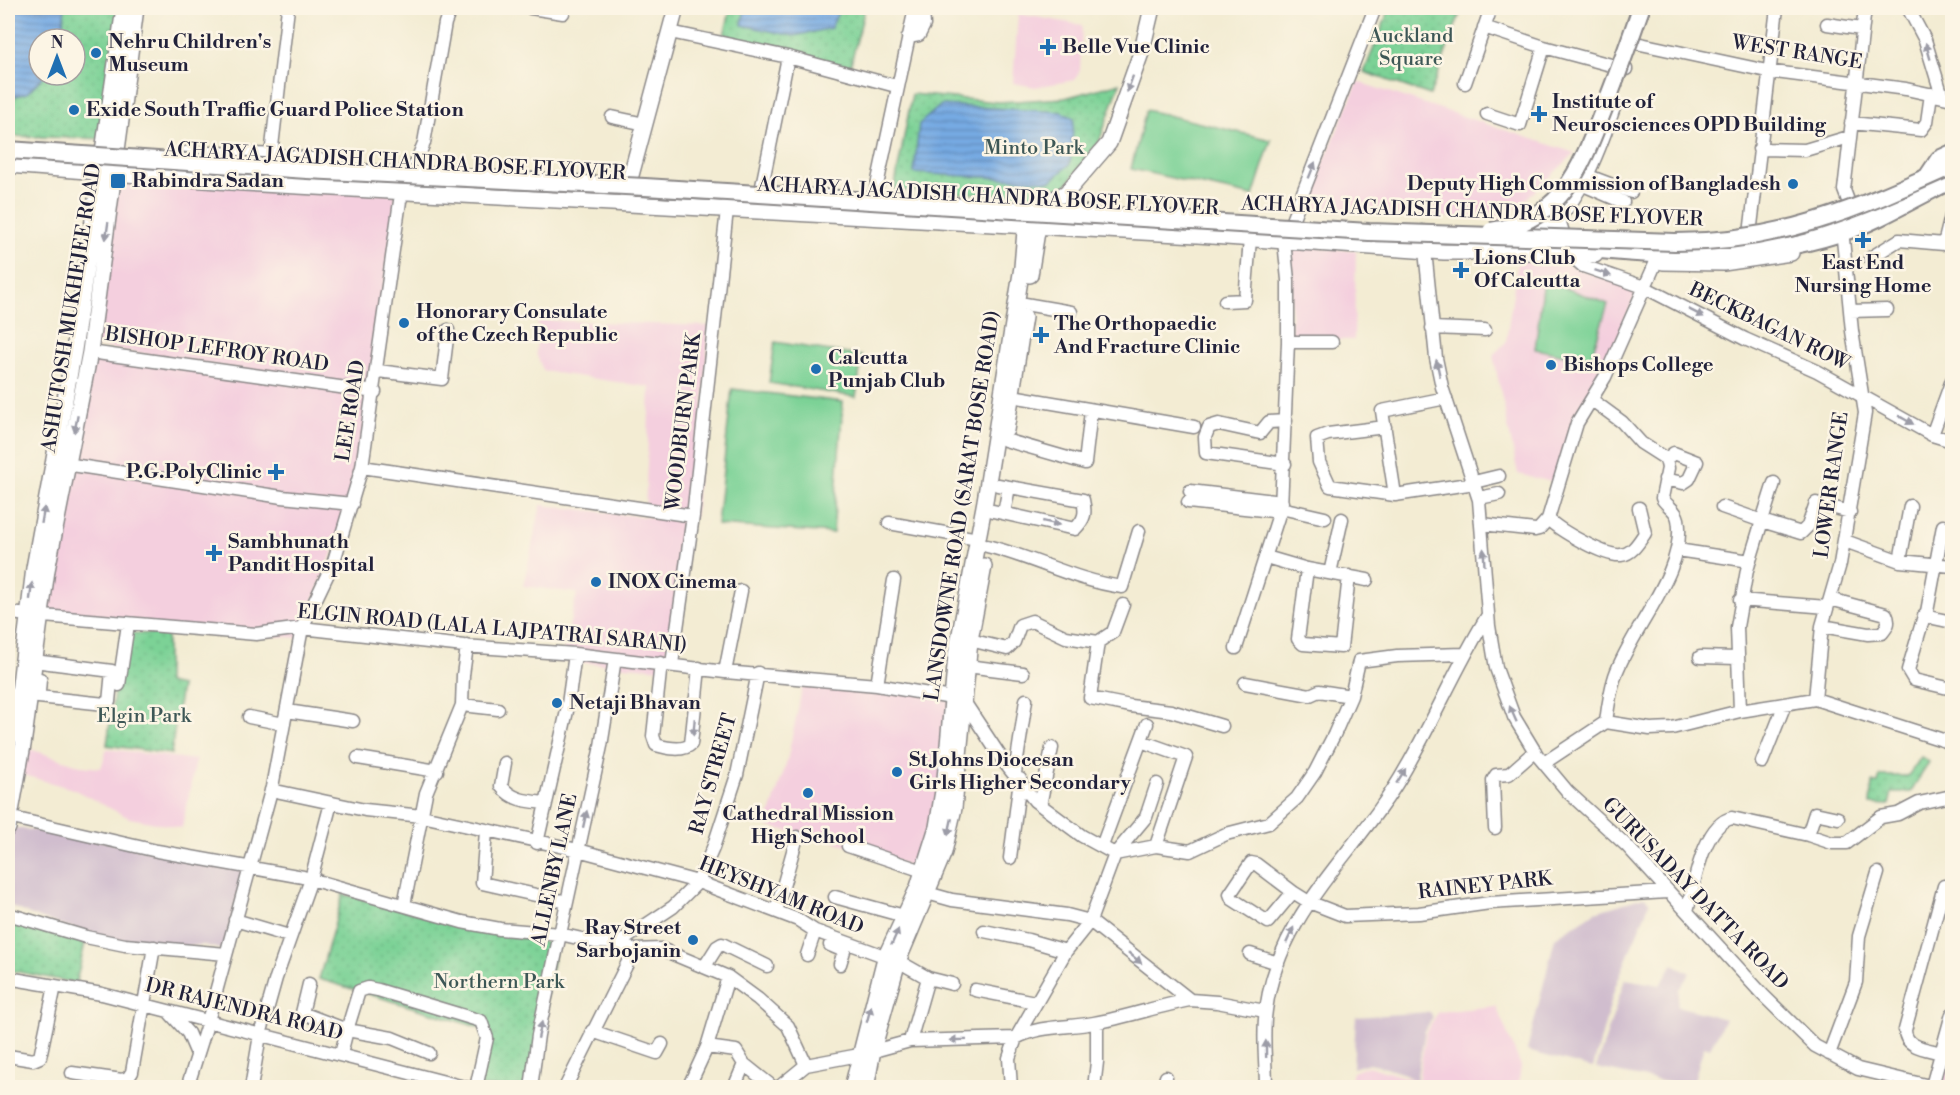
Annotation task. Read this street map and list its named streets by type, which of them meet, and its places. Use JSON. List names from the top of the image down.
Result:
{
  "streets": {
    "highway": ["ACHARYA JAGADISH CHANDRA BOSE FLYOVER"],
    "main road": ["ASHUTOSH MUKHEJEE ROAD", "LANSDOWNE ROAD (SARAT BOSE ROAD)"],
    "street": [
      "WEST RANGE",
      "BECKBAGAN ROW",
      "BISHOP LEFROY ROAD",
      "LEE ROAD",
      "WOODBURN PARK",
      "LOWER RANGE",
      "ELGIN ROAD (LALA LAJPATRAI SARANI)",
      "RAY STREET",
      "ALLENBY LANE",
      "RAINEY PARK",
      "GURUSADAY DATTA ROAD",
      "HEYSHYAM ROAD",
      "DR RAJENDRA ROAD"
    ]
  },
  "crossings": [
    ["ACHARYA JAGADISH CHANDRA BOSE FLYOVER", "BECKBAGAN ROW"],
    ["ASHUTOSH MUKHEJEE ROAD", "BISHOP LEFROY ROAD"],
    ["ASHUTOSH MUKHEJEE ROAD", "ELGIN ROAD (LALA LAJPATRAI SARANI)"],
    ["BECKBAGAN ROW", "LOWER RANGE"],
    ["BISHOP LEFROY ROAD", "LEE ROAD"],
    ["LEE ROAD", "ELGIN ROAD (LALA LAJPATRAI SARANI)"],
    ["LEE ROAD", "HEYSHYAM ROAD"],
    ["LEE ROAD", "DR RAJENDRA ROAD"],
    ["WOODBURN PARK", "ELGIN ROAD (LALA LAJPATRAI SARANI)"],
    ["LANSDOWNE ROAD (SARAT BOSE ROAD)", "ELGIN ROAD (LALA LAJPATRAI SARANI)"],
    ["LANSDOWNE ROAD (SARAT BOSE ROAD)", "HEYSHYAM ROAD"],
    ["ELGIN ROAD (LALA LAJPATRAI SARANI)", "RAY STREET"],
    ["ELGIN ROAD (LALA LAJPATRAI SARANI)", "ALLENBY LANE"],
    ["RAY STREET", "HEYSHYAM ROAD"],
    ["ALLENBY LANE", "HEYSHYAM ROAD"],
    ["RAINEY PARK", "GURUSADAY DATTA ROAD"]
  ],
  "one_way": ["BECKBAGAN ROW"],
  "parks": [
    "Auckland Square",
    "Minto Park",
    "Elgin Park",
    "Northern Park"
  ],
  "places": {
    "health": [
      "Belle Vue Clinic",
      "Institute of Neurosciences OPD Building",
      "East End Nursing Home",
      "Lions Club Of Calcutta",
      "The Orthopaedic And Fracture Clinic",
      "P.G.PolyClinic",
      "Sambhunath Pandit Hospital"
    ],
    "other": [
      "Nehru Children's Museum",
      "Exide South Traffic Guard Police Station",
      "Deputy High Commission of Bangladesh",
      "Honorary Consulate of the Czech Republic",
      "Bishops College",
      "Calcutta Punjab Club",
      "INOX Cinema",
      "Netaji Bhavan",
      "St Johns Diocesan Girls Higher Secondary",
      "Cathedral Mission High School",
      "Ray Street Sarbojanin"
    ],
    "transit": ["Rabindra Sadan"]
  },
  "north": "top"
}
